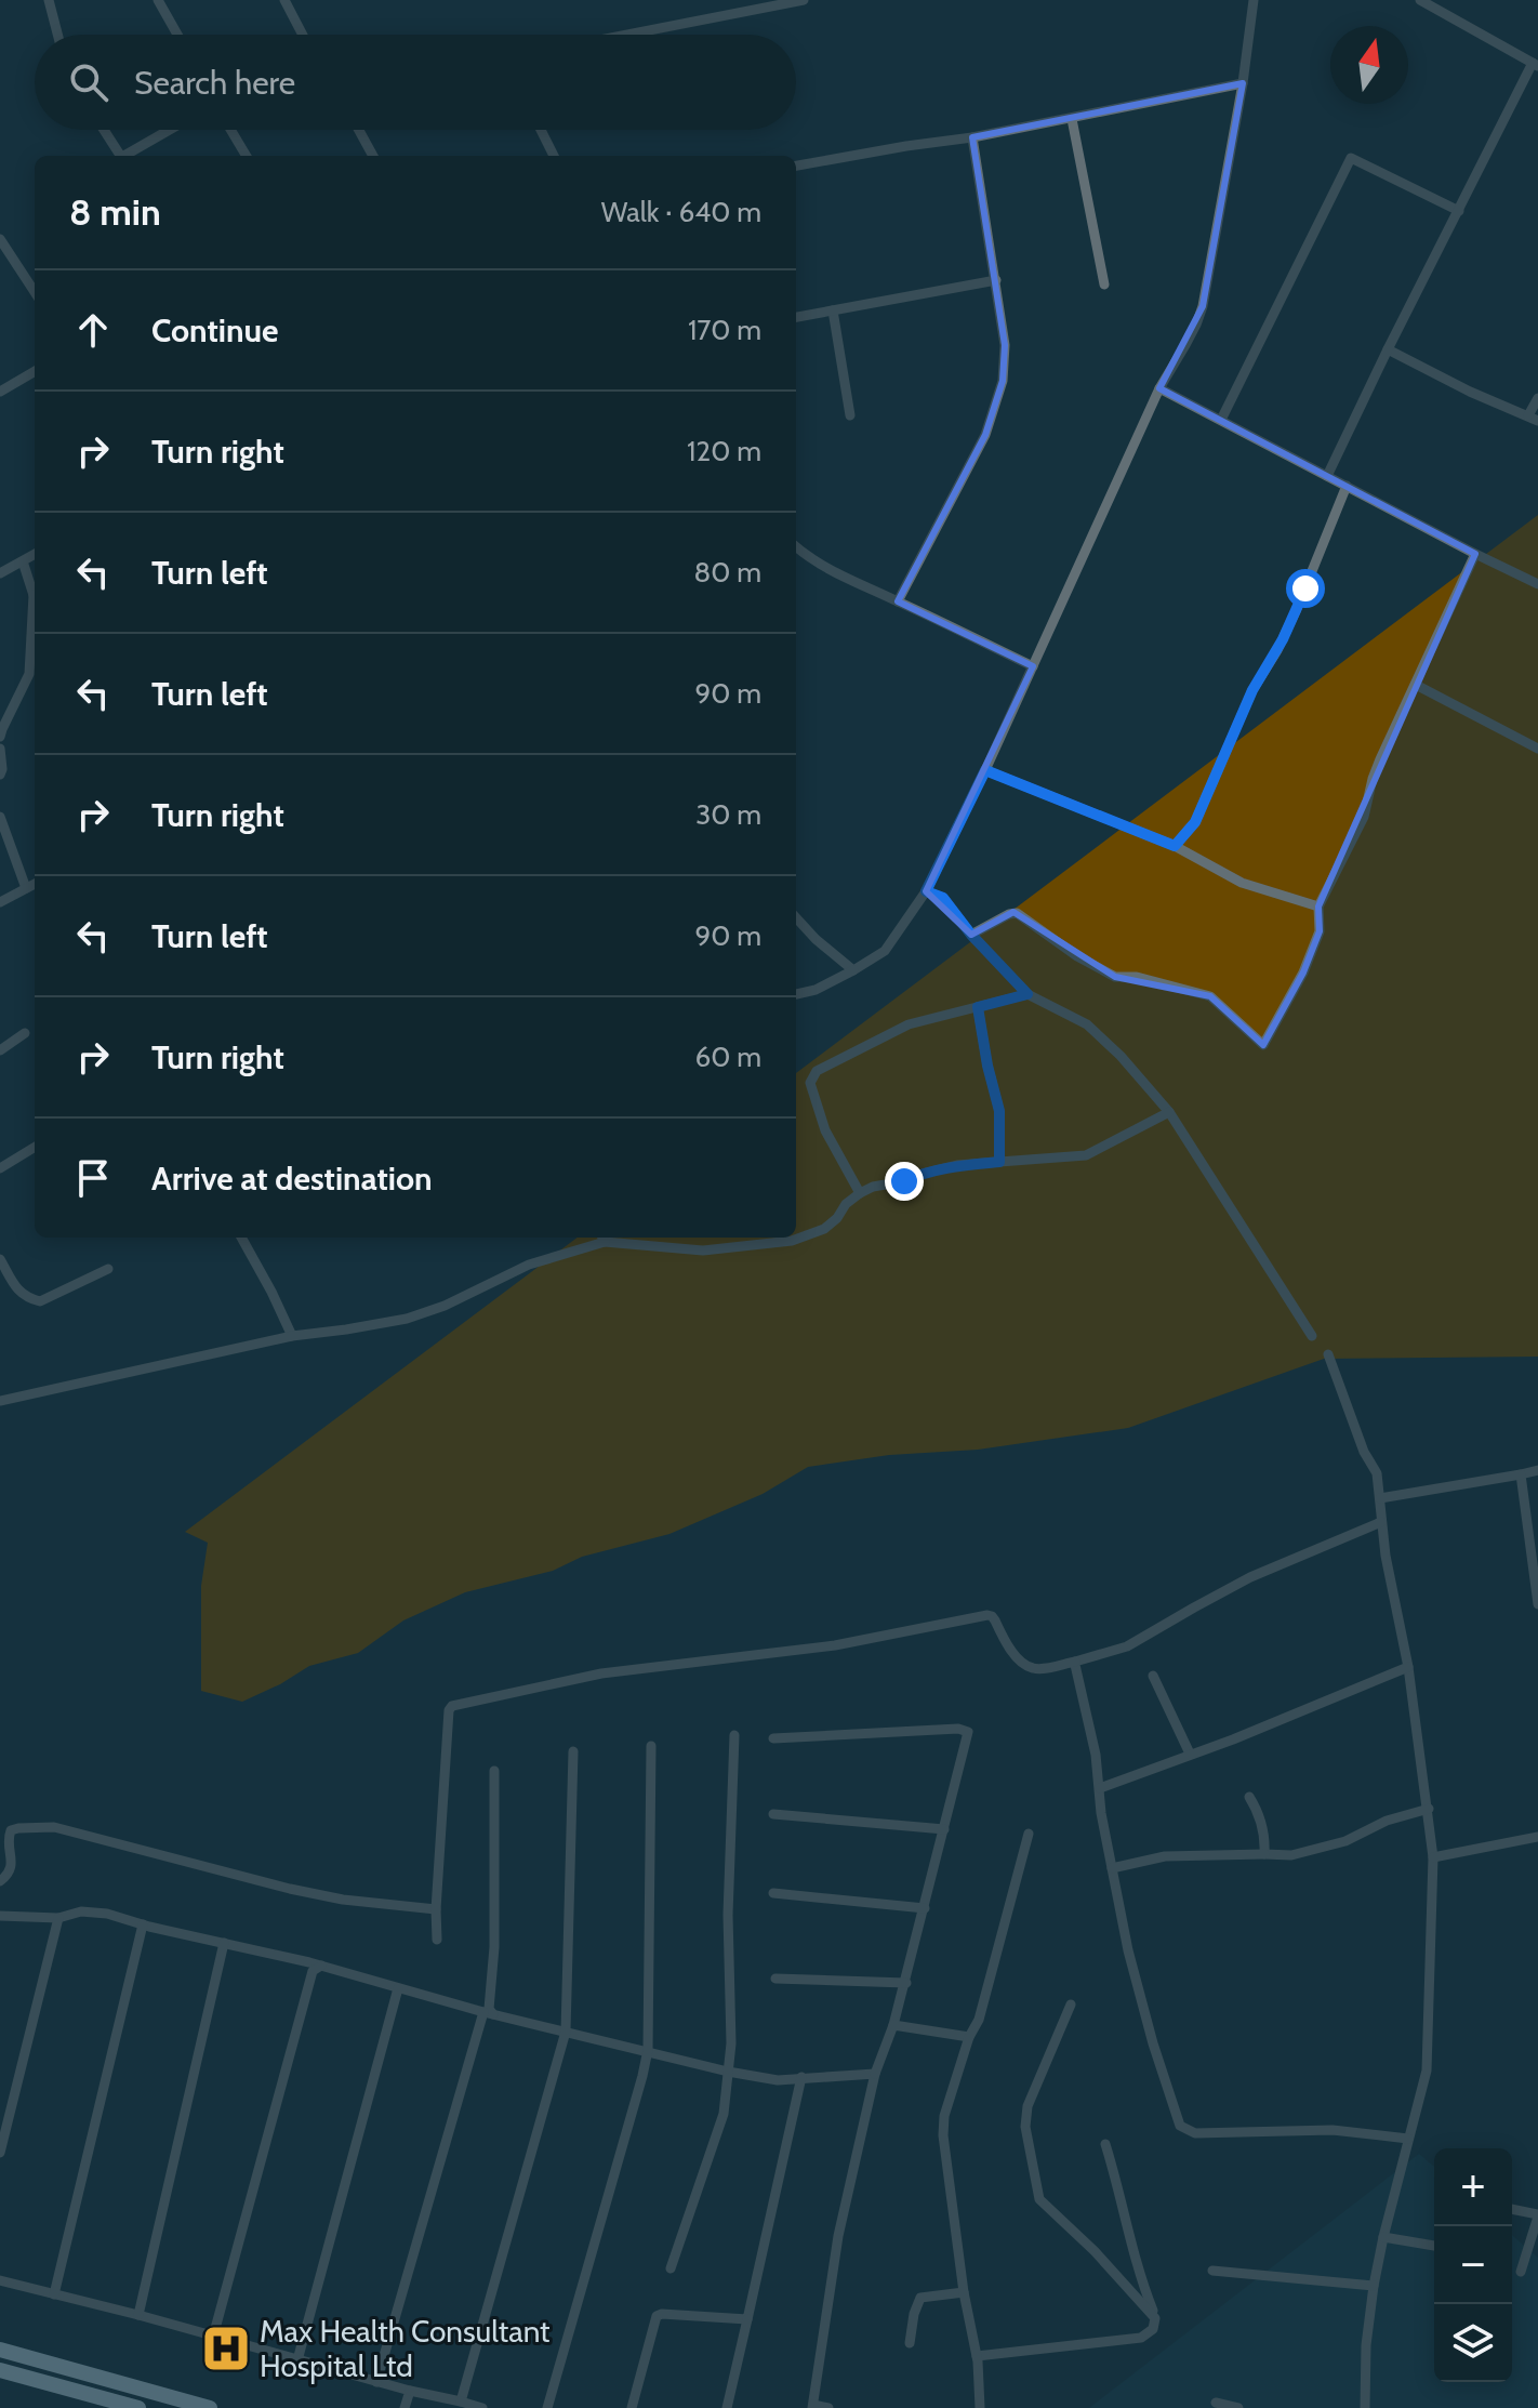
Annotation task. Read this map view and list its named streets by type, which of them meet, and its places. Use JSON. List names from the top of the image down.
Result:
{
  "places": {
    "hospital": ["Max Health Consultant Hospital Ltd"]
  },
  "north": "top",
  "page": {
    "search": "Search here",
    "heading": ["8 min", "Walk · 640 m"],
    "list": [
      ["Continue", "170 m"],
      ["Turn right", "120 m"],
      ["Turn left", "80 m"],
      ["Turn left", "90 m"],
      ["Turn right", "30 m"],
      ["Turn left", "90 m"],
      ["Turn right", "60 m"],
      "Arrive at destination"
    ],
    "map_buttons": ["+", "−"]
  }
}
